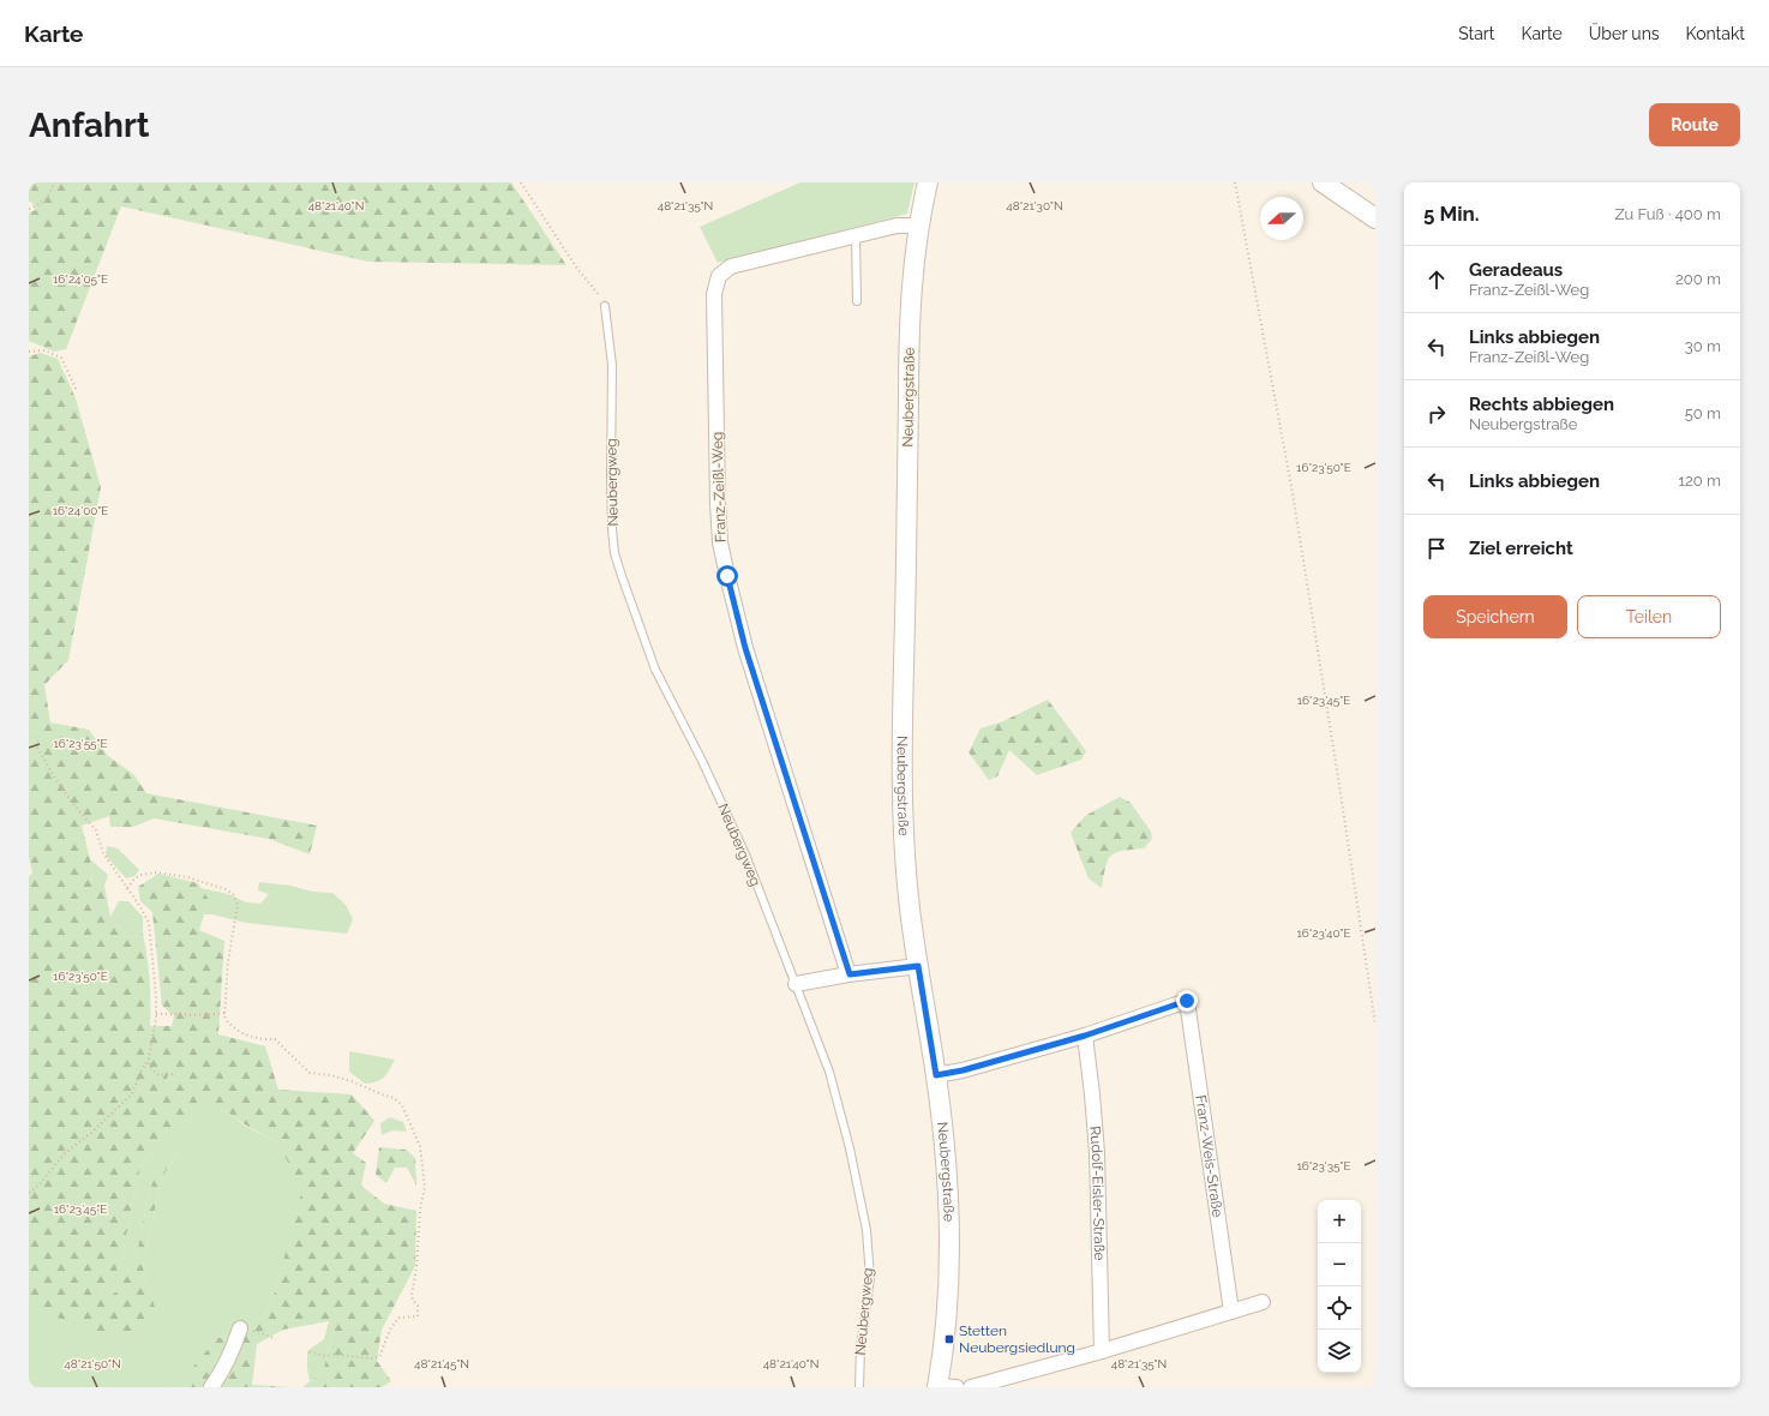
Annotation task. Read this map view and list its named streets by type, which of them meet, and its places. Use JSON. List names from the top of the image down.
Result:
{
  "streets": {
    "street": [
      "Neubergstraße",
      "Franz-Zeißl-Weg",
      "Franz-Weis-Straße",
      "Rudolf-Eisler-Straße"
    ],
    "lane": ["Neubergweg"]
  },
  "crossings": [
    ["Neubergstraße", "Franz-Zeißl-Weg"],
    ["Franz-Weis-Straße", "Rudolf-Eisler-Straße"]
  ],
  "places": {
    "transit": ["Stetten Neubergsiedlung"]
  },
  "north": "left",
  "page": {
    "header": "Karte",
    "nav": [
      "Start",
      "Karte",
      "Über uns",
      "Kontakt"
    ],
    "buttons": [
      "Route",
      ["Speichern", "Teilen"]
    ],
    "title": "Anfahrt",
    "heading": ["5 Min.", "Zu Fuß · 400 m"],
    "list": [
      ["Geradeaus", "Franz-Zeißl-Weg", "200 m"],
      ["Links abbiegen", "Franz-Zeißl-Weg", "30 m"],
      ["Rechts abbiegen", "Neubergstraße", "50 m"],
      ["Links abbiegen", "120 m"],
      "Ziel erreicht"
    ],
    "map_buttons": ["+", "−"]
  },
  "coordinates": [
    "48°21'40\"N",
    "48°21'35\"N",
    "48°21'30\"N",
    "16°24'05\"E",
    "16°23'50\"E",
    "16°24'00\"E",
    "16°23'45\"E",
    "16°23'55\"E",
    "16°23'40\"E",
    "16°23'35\"E",
    "48°21'50\"N",
    "48°21'45\"N"
  ]
}
